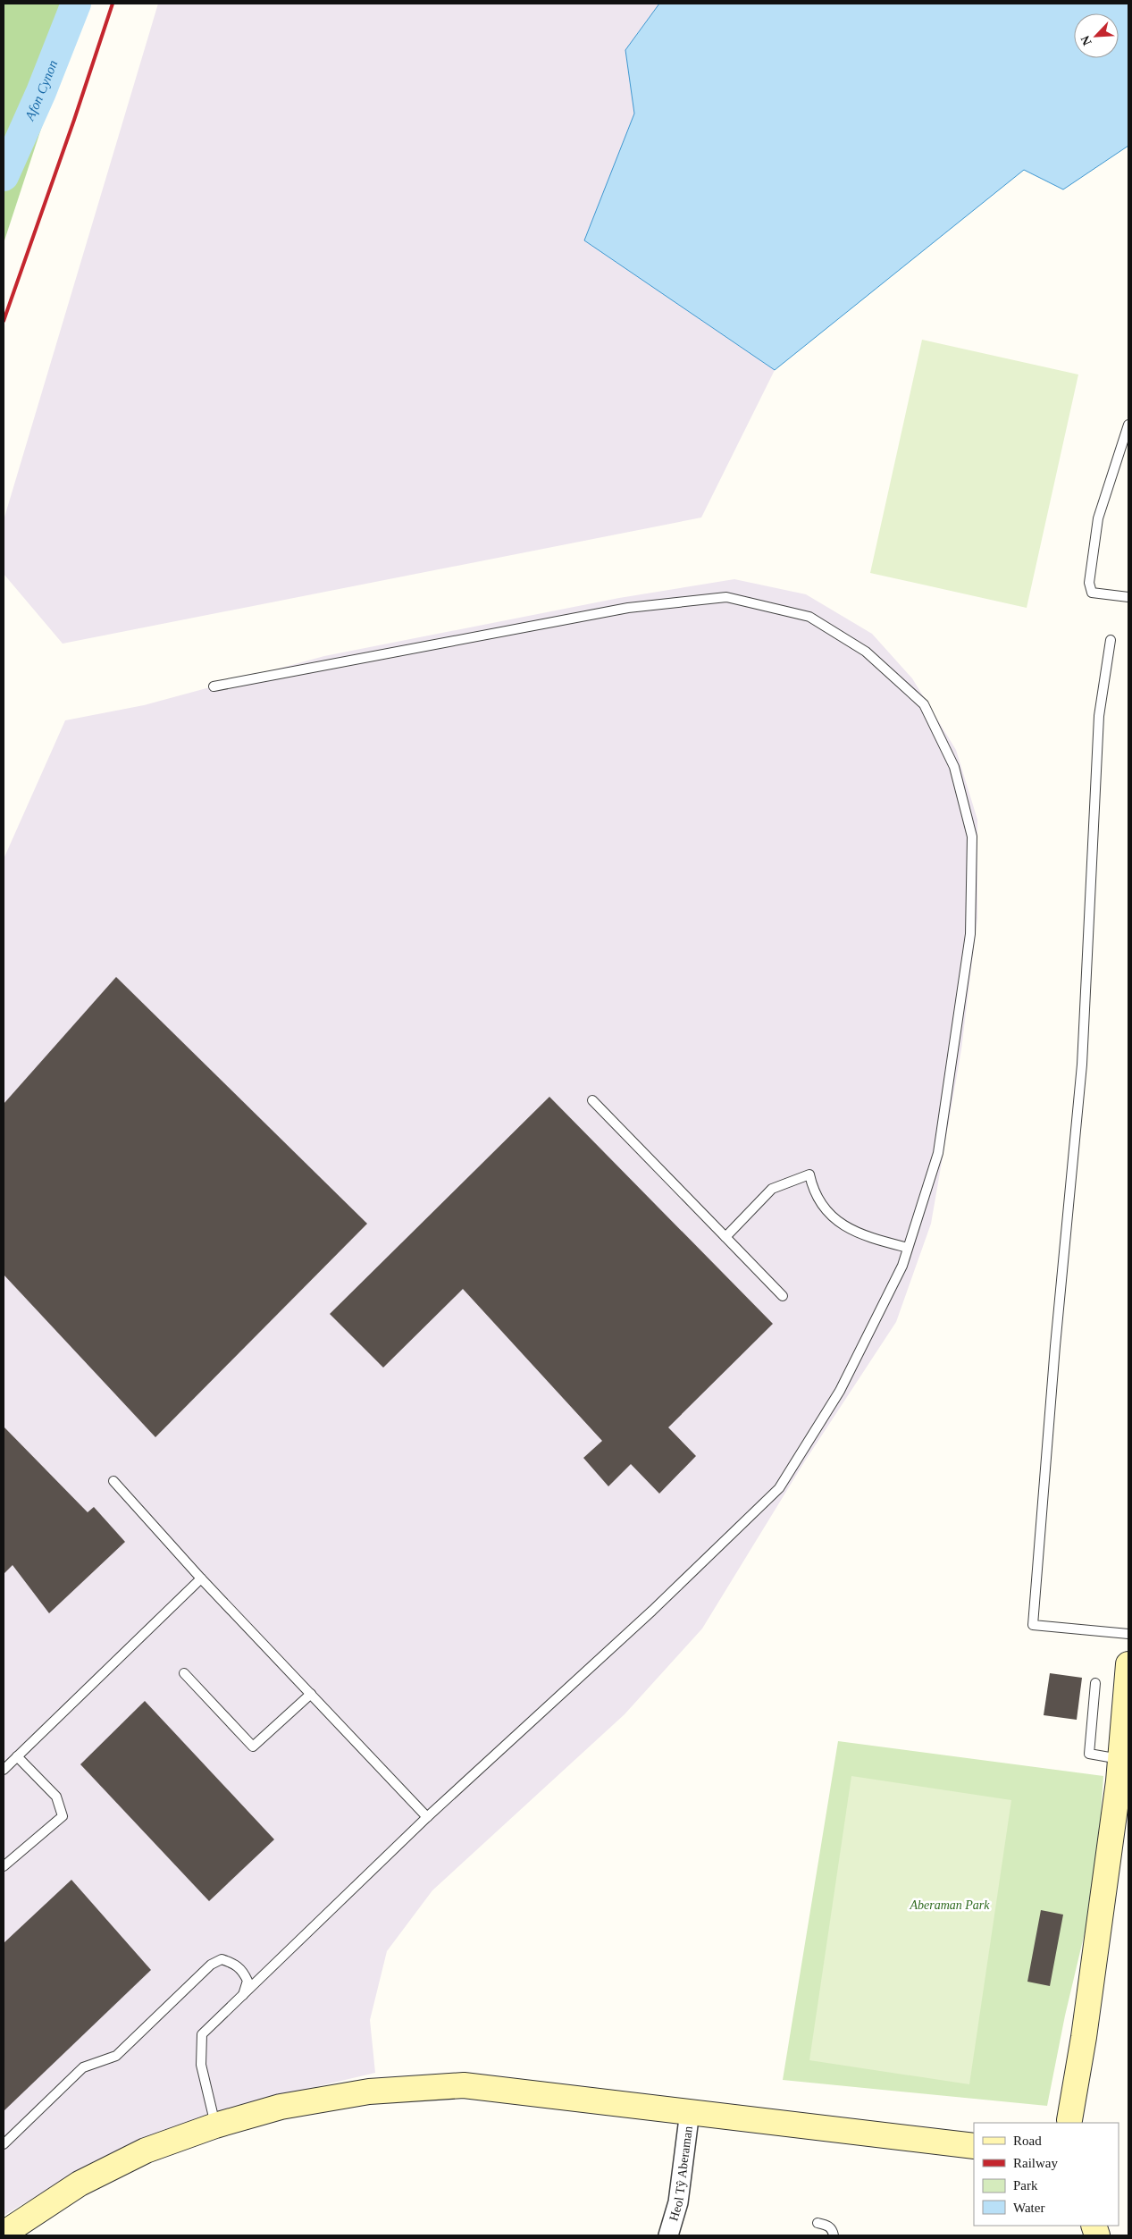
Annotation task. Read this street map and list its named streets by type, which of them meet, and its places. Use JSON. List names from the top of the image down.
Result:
{
  "streets": {
    "street": ["Heol Tŷ Aberaman"]
  },
  "water": ["Afon Cynon"],
  "parks": ["Aberaman Park"],
  "legend": [
    "Road",
    "Railway",
    "Park",
    "Water"
  ],
  "north": "bottom left"
}
